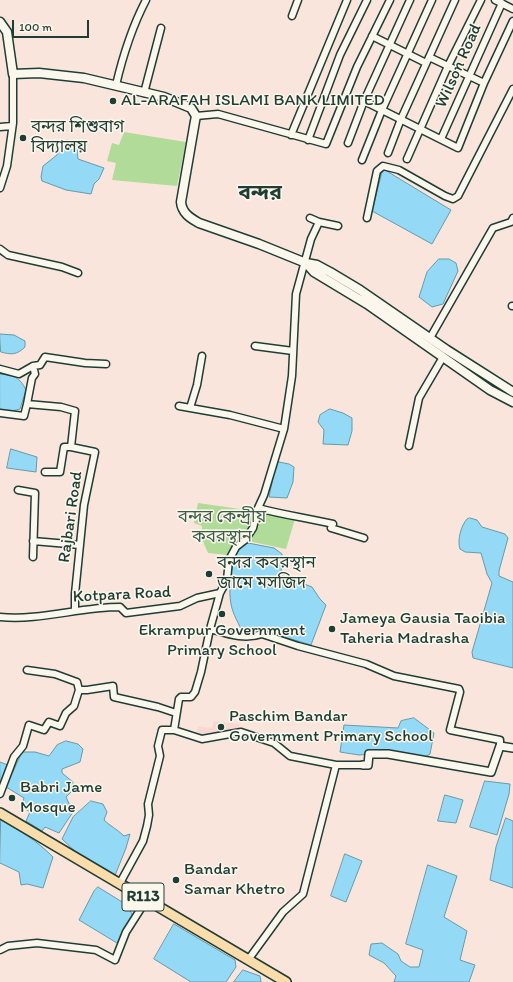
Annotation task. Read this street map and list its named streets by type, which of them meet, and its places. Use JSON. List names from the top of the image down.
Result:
{
  "streets": {
    "main road": ["R113"],
    "street": ["Wilson Road", "Rajbari Road", "Kotpara Road"]
  },
  "crossings": [
    ["Rajbari Road", "Kotpara Road"]
  ],
  "districts": ["বন্দর"],
  "parks": ["বন্দর কেন্দ্রীয় কবরস্থান"],
  "places": [
    "AL-ARAFAH ISLAMI BANK LIMITED",
    "বন্দর শিশুবাগ বিদ্যালয়",
    "বন্দর কবরস্থান জামে মসজিদ",
    "Ekrampur Government Primary School",
    "Jameya Gausia Taoibia Taheria Madrasha",
    "Paschim Bandar Government Primary School",
    "Babri Jame Mosque",
    "Bandar Samar Khetro"
  ],
  "scale_bar": "100 m"
}
